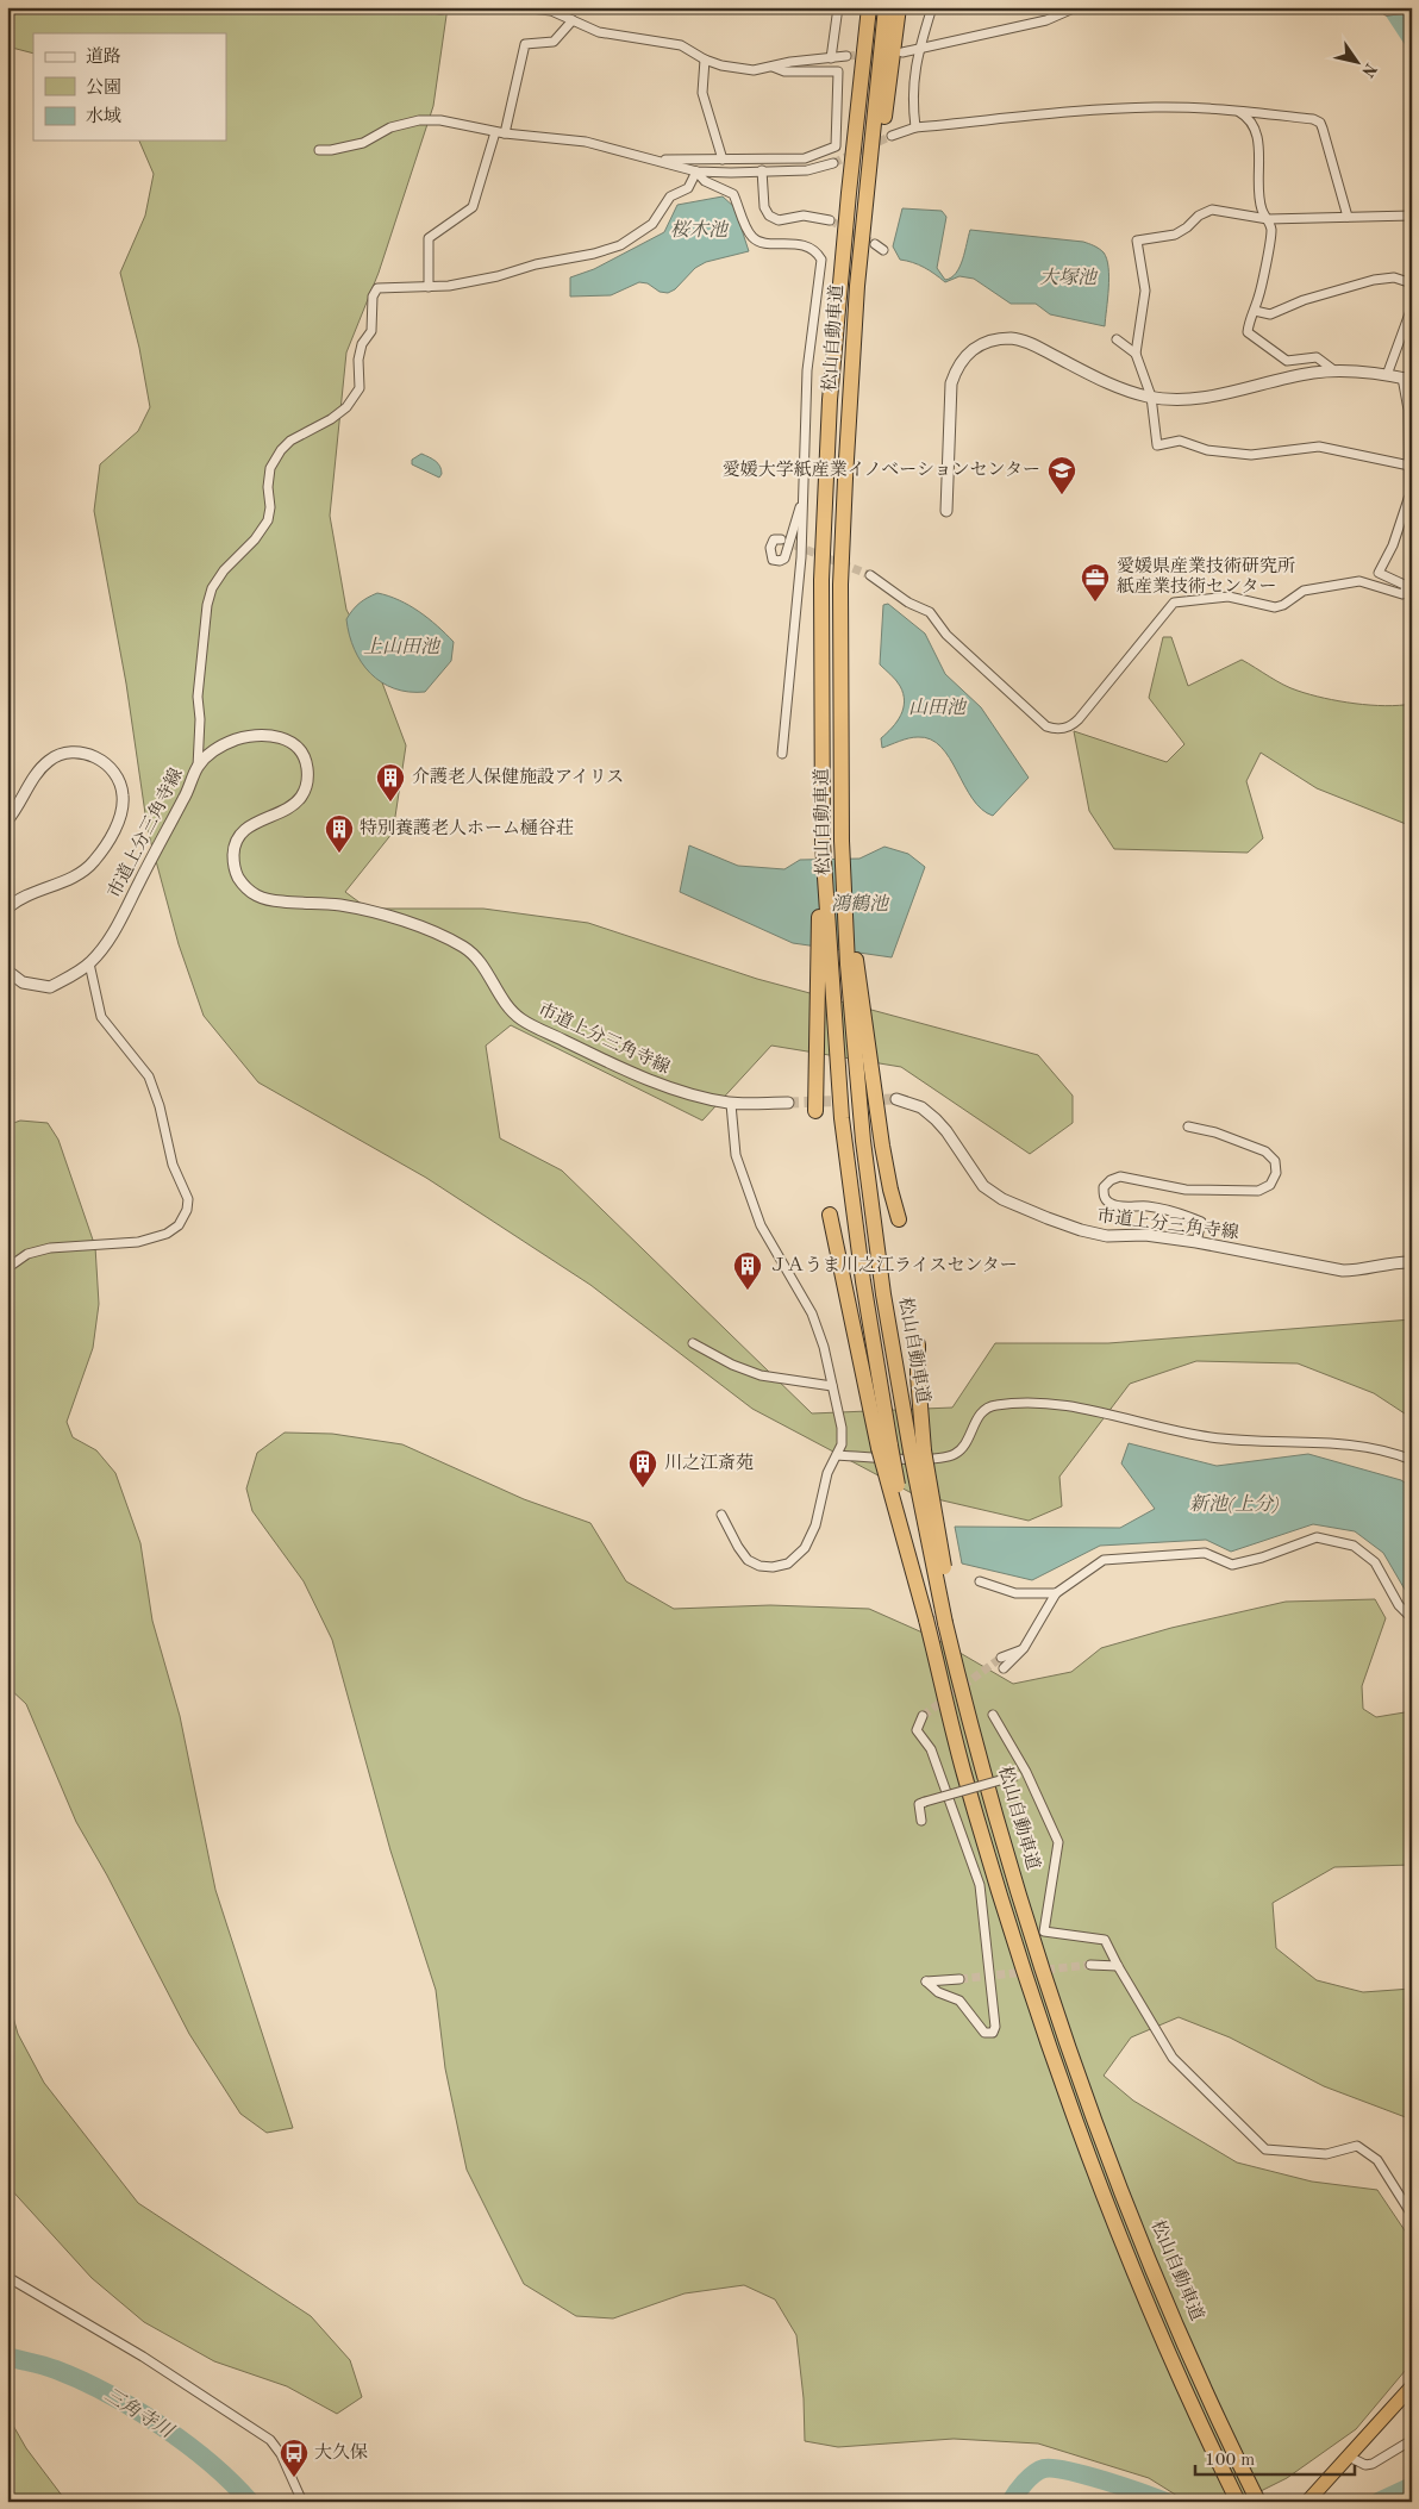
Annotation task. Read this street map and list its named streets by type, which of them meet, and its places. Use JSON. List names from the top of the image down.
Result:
{
  "streets": {
    "highway": ["松山自動車道"],
    "street": ["市道上分三角寺線"]
  },
  "water": [
    "桜木池",
    "大塚池",
    "上山田池",
    "山田池",
    "鴻鶴池",
    "新池(上分)",
    "三角寺川"
  ],
  "places": {
    "school or university": ["愛媛大学紙産業イノベーションセンター"],
    "office": ["愛媛県産業技術研究所 紙産業技術センター"],
    "building": [
      "介護老人保健施設アイリス",
      "特別養護老人ホーム樋谷荘",
      "ＪＡうま川之江ライスセンター",
      "川之江斎苑"
    ],
    "bus stop": ["大久保"]
  },
  "legend": ["道路", "公園", "水域"],
  "scale_bar": "100 m",
  "north": "bottom right"
}
